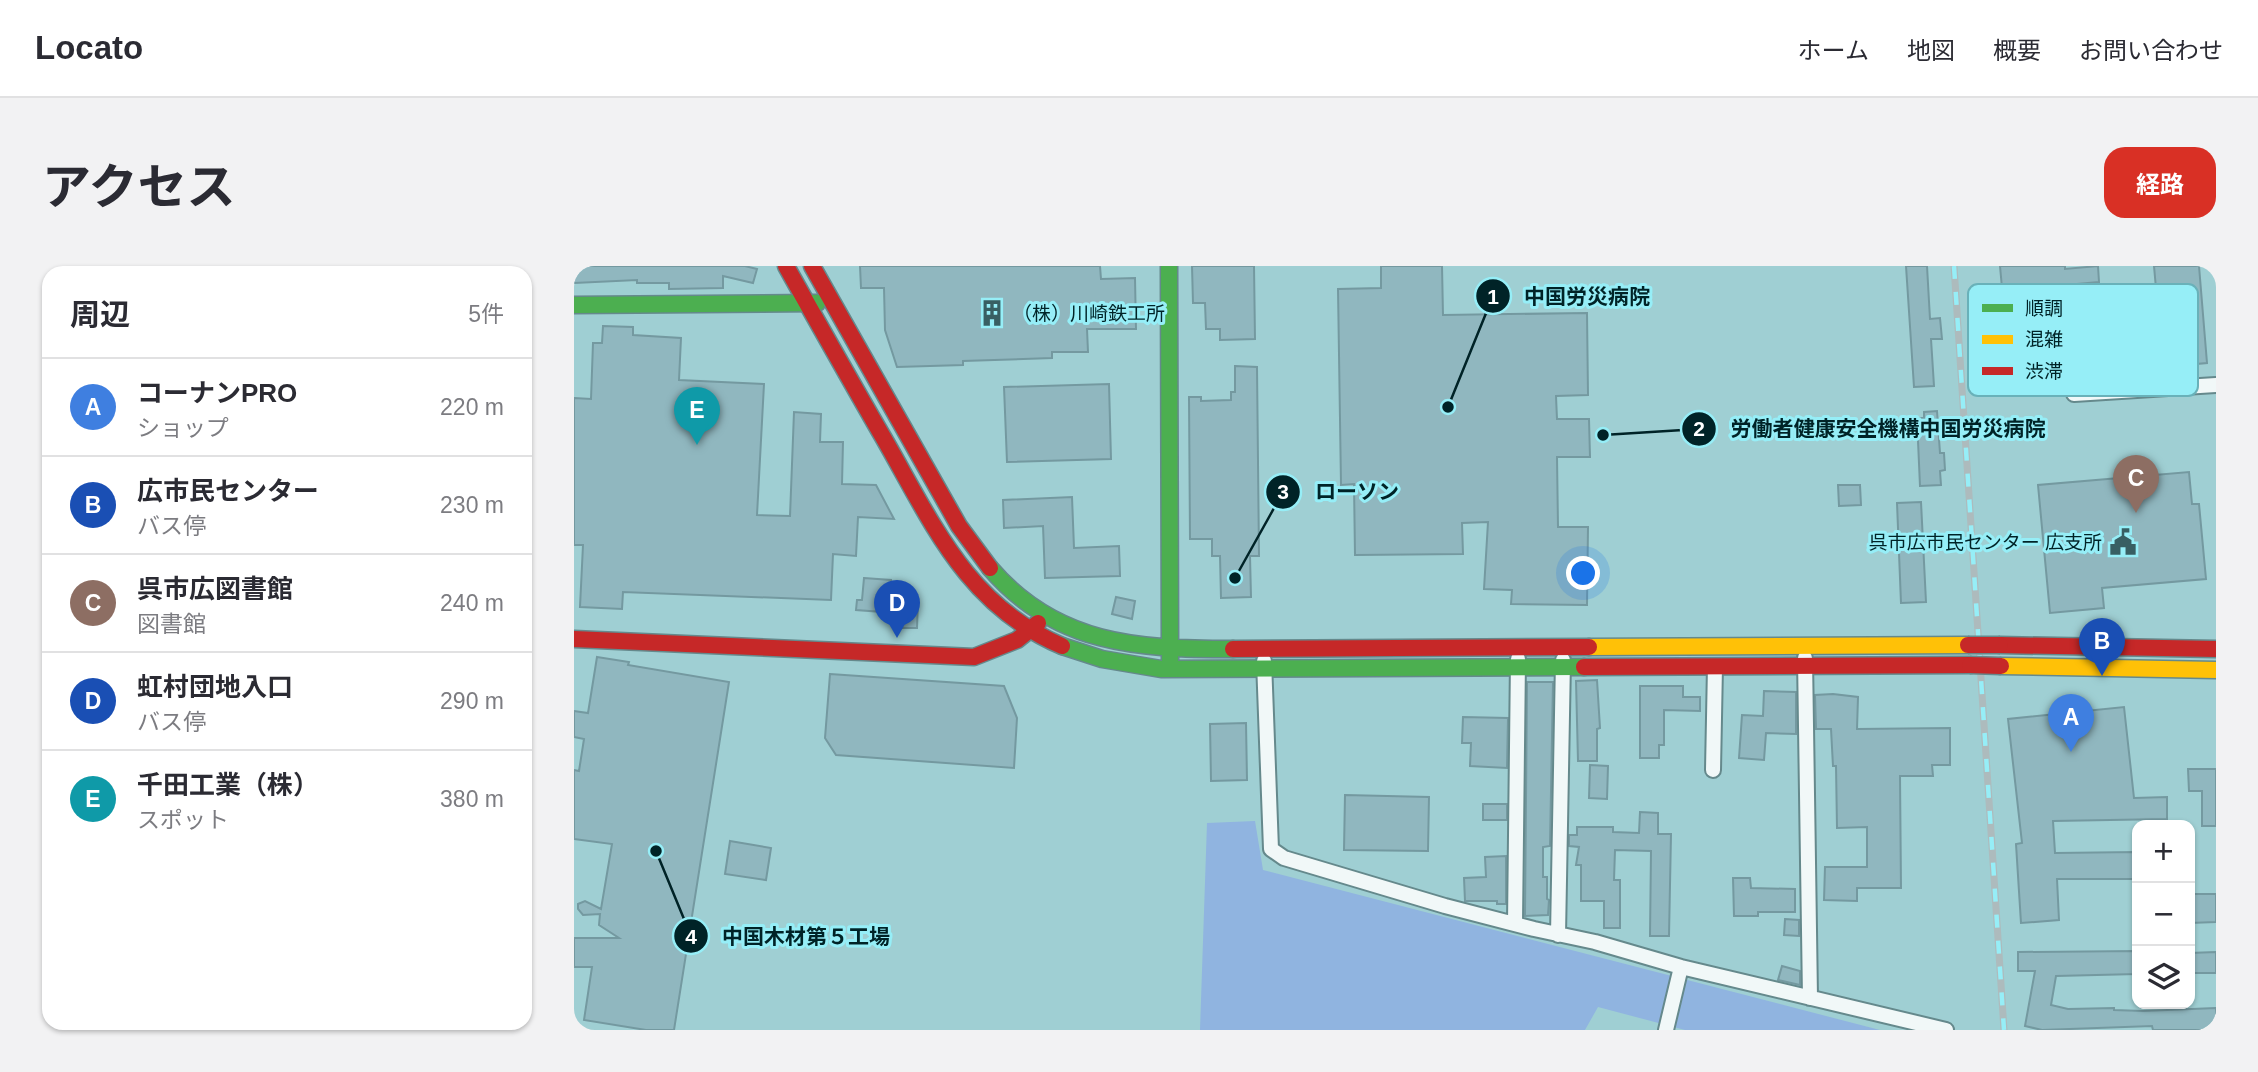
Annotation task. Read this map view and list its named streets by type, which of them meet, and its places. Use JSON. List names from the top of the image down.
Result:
{
  "places": {
    "building": ["（株）川崎鉄工所"],
    "other": [
      "中国労災病院",
      "労働者健康安全機構中国労災病院",
      "ローソン",
      "中国木材第５工場"
    ],
    "public building": ["呉市広市民センター 広支所"]
  },
  "legend": ["順調", "混雑", "渋滞"],
  "page": {
    "header": "Locato",
    "nav": [
      "ホーム",
      "地図",
      "概要",
      "お問い合わせ"
    ],
    "title": "アクセス",
    "buttons": "経路",
    "heading": ["周辺", "5件"],
    "list": [
      {
        "mark": "A",
        "name": "コーナンPRO",
        "note": "ショップ",
        "value": "220 m"
      },
      {
        "mark": "B",
        "name": "広市民センター",
        "note": "バス停",
        "value": "230 m"
      },
      {
        "mark": "C",
        "name": "呉市広図書館",
        "note": "図書館",
        "value": "240 m"
      },
      {
        "mark": "D",
        "name": "虹村団地入口",
        "note": "バス停",
        "value": "290 m"
      },
      {
        "mark": "E",
        "name": "千田工業（株）",
        "note": "スポット",
        "value": "380 m"
      }
    ],
    "pins": [
      "E",
      "C",
      "D",
      "B",
      "A"
    ],
    "map_buttons": ["+", "−"]
  }
}
